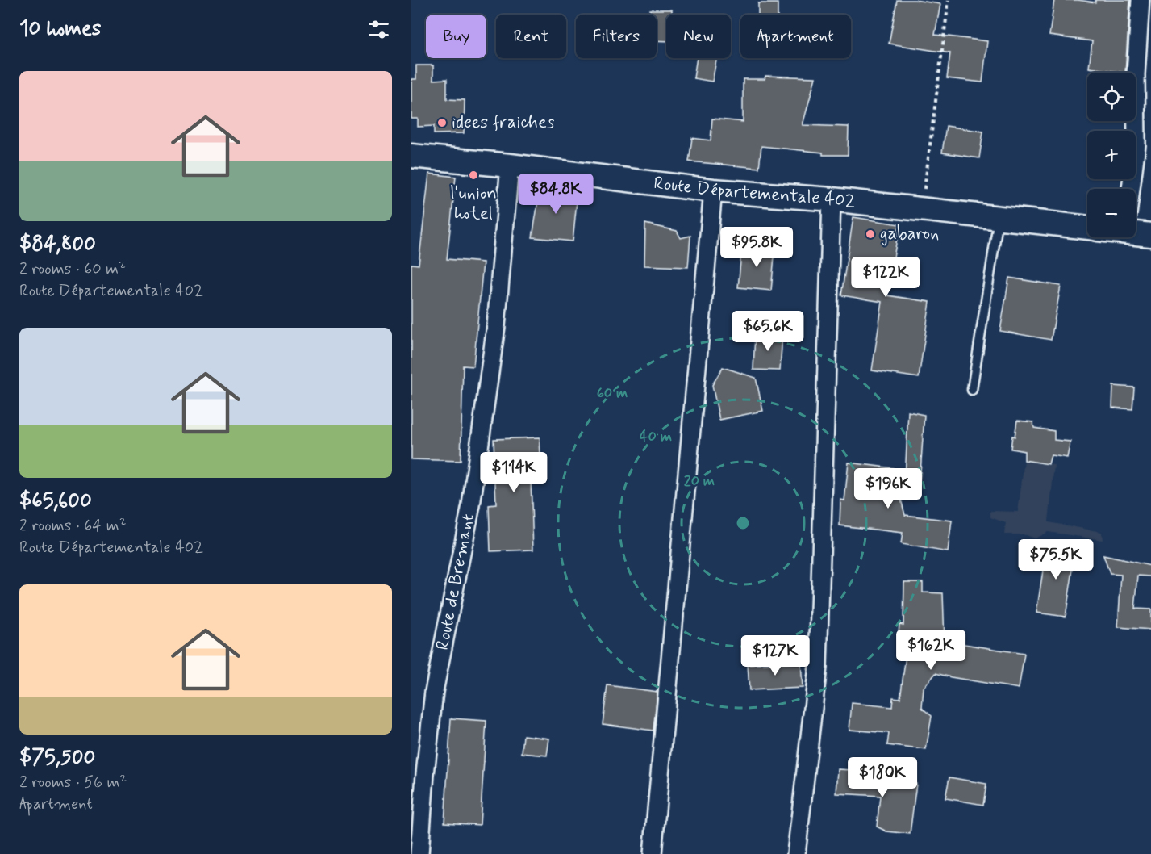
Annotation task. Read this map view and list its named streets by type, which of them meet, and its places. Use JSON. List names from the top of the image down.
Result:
{
  "streets": {
    "main road": ["Route Départementale 402"],
    "street": ["Route de Bremant"]
  },
  "crossings": [
    ["Route Départementale 402", "Route de Bremant"]
  ],
  "places": ["idees fraiches", "l'union hotel", "gabaron"],
  "page": {
    "heading": "10 homes",
    "chip": [
      "Buy",
      "Rent",
      "Filters",
      "New",
      "Apartment"
    ],
    "list": [
      {
        "name": "$84,800",
        "note": "2 rooms · 60 m² · Route Départementale 402"
      },
      {
        "name": "$65,600",
        "note": "2 rooms · 64 m² · Route Départementale 402"
      },
      {
        "name": "$75,500",
        "note": "2 rooms · 56 m² · Apartment"
      }
    ],
    "map_buttons": ["+", "−"],
    "price": [
      "$84.8K",
      "$95.8K",
      "$122K",
      "$65.6K",
      "$114K",
      "$196K",
      "$75.5K",
      "$162K",
      "$127K",
      "$180K"
    ]
  },
  "rings": ["60 m", "40 m", "20 m"]
}
